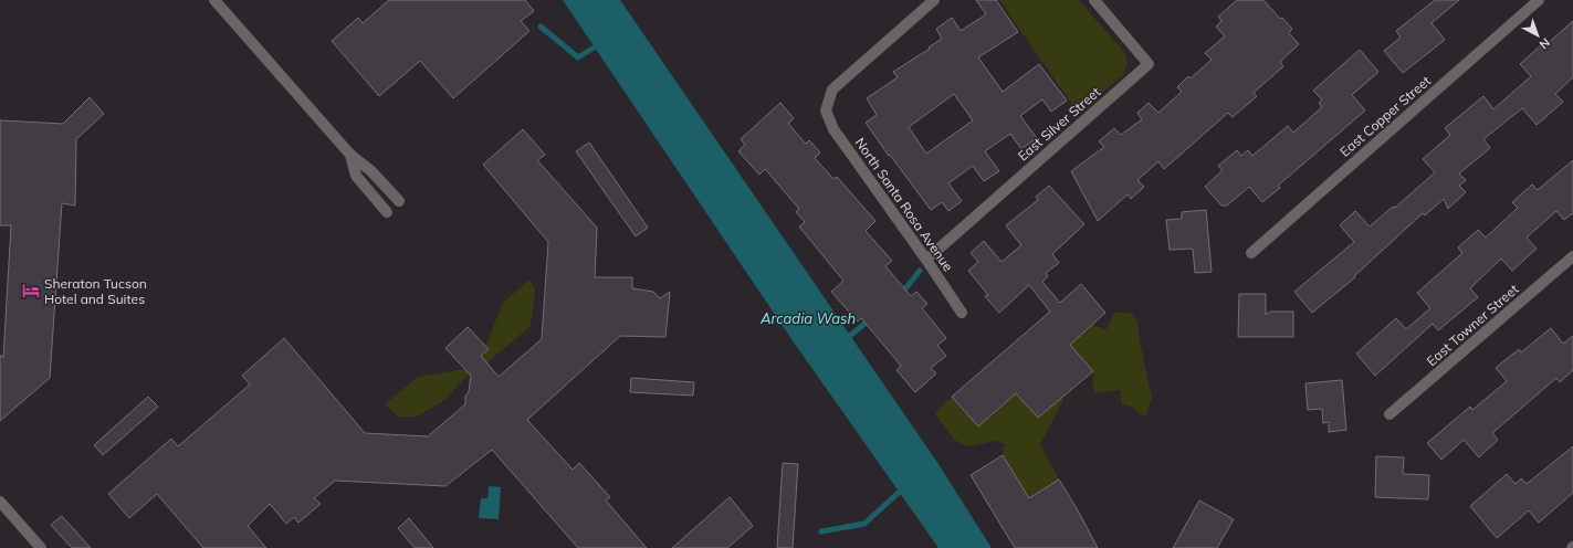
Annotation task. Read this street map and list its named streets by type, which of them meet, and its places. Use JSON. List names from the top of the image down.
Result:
{
  "streets": {
    "street": [
      "East Copper Street",
      "East Silver Street",
      "North Santa Rosa Avenue",
      "East Towner Street"
    ]
  },
  "crossings": [
    ["East Silver Street", "North Santa Rosa Avenue"]
  ],
  "water": ["Arcadia Wash"],
  "places": {
    "hotel": ["Sheraton Tucson Hotel and Suites"]
  },
  "north": "bottom right"
}
